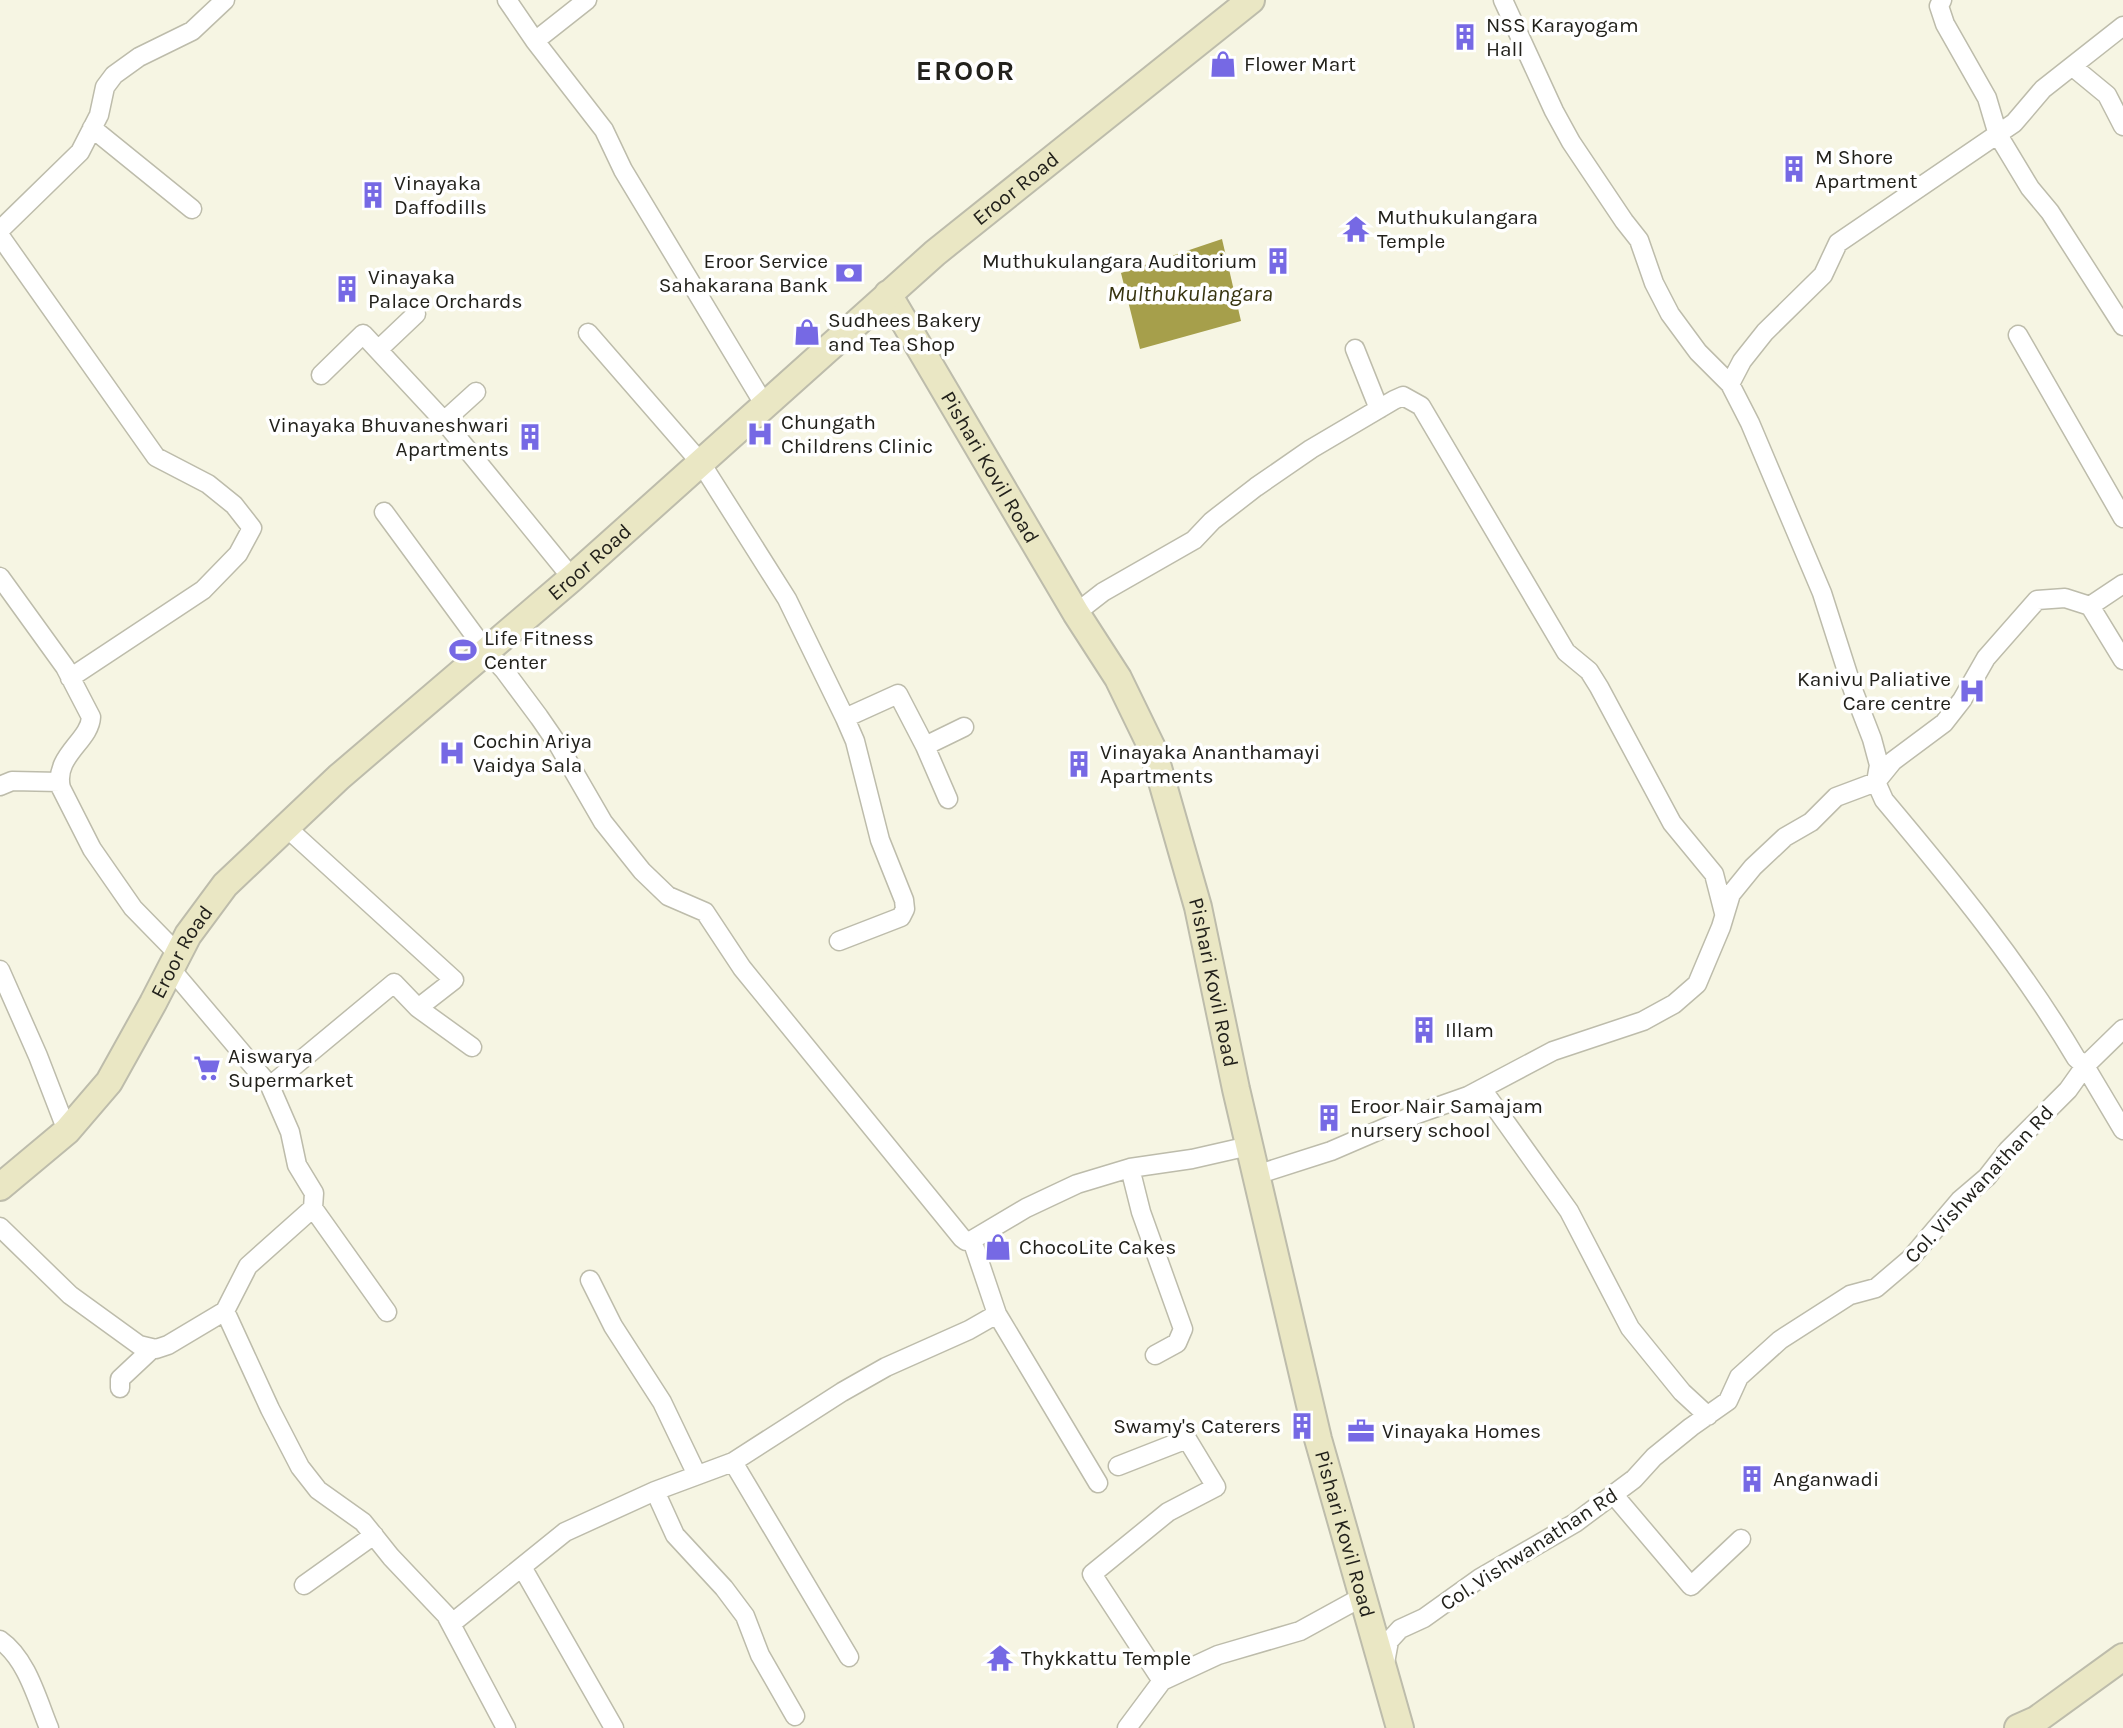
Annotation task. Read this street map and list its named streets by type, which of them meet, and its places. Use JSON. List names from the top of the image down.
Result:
{
  "streets": {
    "main road": ["Eroor Road", "Pishari Kovil Road"],
    "street": ["Col. Vishwanathan Rd"]
  },
  "crossings": [
    ["Eroor Road", "Pishari Kovil Road"],
    ["Pishari Kovil Road", "Col. Vishwanathan Rd"]
  ],
  "districts": ["EROOR"],
  "water": ["Multhukulangara"],
  "places": {
    "building": [
      "NSS Karayogam Hall",
      "M Shore Apartment",
      "Vinayaka Daffodills",
      "Muthukulangara Auditorium",
      "Vinayaka Palace Orchards",
      "Vinayaka Bhuvaneshwari Apartments",
      "Vinayaka Ananthamayi Apartments",
      "Illam",
      "Eroor Nair Samajam nursery school",
      "Swamy's Caterers",
      "Anganwadi"
    ],
    "shop": ["Flower Mart", "Sudhees Bakery and Tea Shop", "ChocoLite Cakes"],
    "temple": ["Muthukulangara Temple", "Thykkattu Temple"],
    "bank": ["Eroor Service Sahakarana Bank"],
    "hospital": ["Chungath Childrens Clinic", "Kanivu Paliative Care centre", "Cochin Ariya Vaidya Sala"],
    "sports": ["Life Fitness Center"],
    "supermarket": ["Aiswarya Supermarket"],
    "office": ["Vinayaka Homes"]
  }
}
